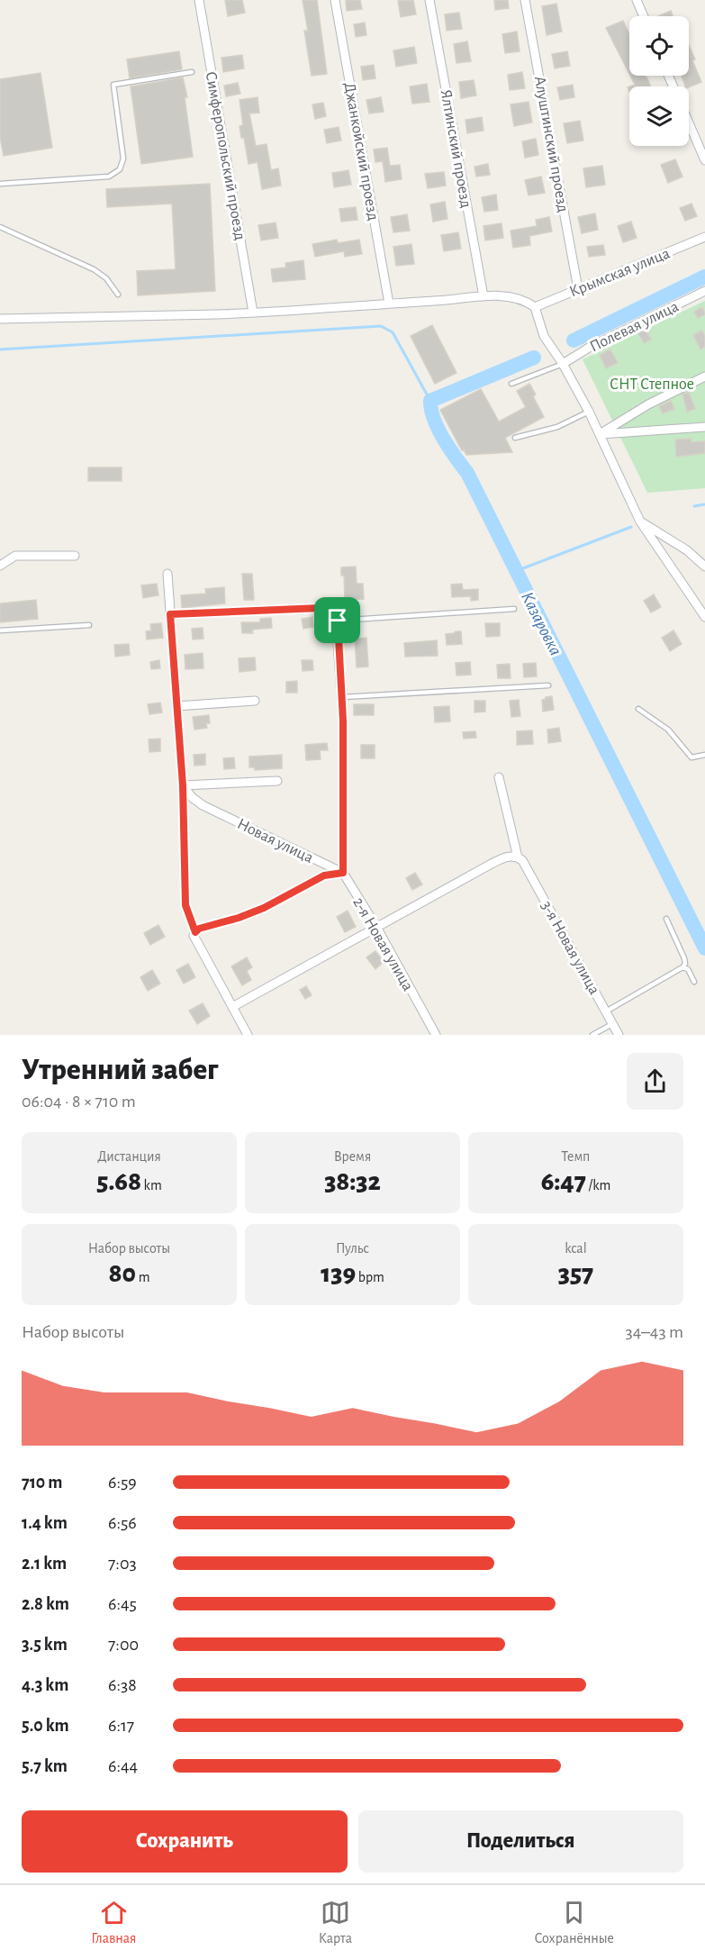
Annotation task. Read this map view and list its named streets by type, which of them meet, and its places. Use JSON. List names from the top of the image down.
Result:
{
  "streets": {
    "street": [
      "Алуштинский проезд",
      "Ялтинский проезд",
      "Джанкойский проезд",
      "Симферопольский проезд",
      "Крымская улица",
      "Полевая улица",
      "Новая улица",
      "2-я Новая улица",
      "3-я Новая улица"
    ]
  },
  "crossings": [
    ["Алуштинский проезд", "Крымская улица"],
    ["Новая улица", "2-я Новая улица"]
  ],
  "water": ["Казаровка"],
  "parks": ["СНТ Степное"],
  "page": {
    "heading": ["Утренний забег", "06:04 · 8 × 710 m"],
    "stats": [
      ["Дистанция", "5.68 km"],
      ["Время", "38:32"],
      ["Темп", "6:47 /km"],
      ["Набор высоты", "80 m"],
      ["Пульс", "139 bpm"],
      ["kcal", "357"]
    ],
    "chart": ["Набор высоты", "34–43 m"],
    "list": [
      {
        "name": "710 m",
        "note": "6:59"
      },
      {
        "name": "1.4 km",
        "note": "6:56"
      },
      {
        "name": "2.1 km",
        "note": "7:03"
      },
      {
        "name": "2.8 km",
        "note": "6:45"
      },
      {
        "name": "3.5 km",
        "note": "7:00"
      },
      {
        "name": "4.3 km",
        "note": "6:38"
      },
      {
        "name": "5.0 km",
        "note": "6:17"
      },
      {
        "name": "5.7 km",
        "note": "6:44"
      }
    ],
    "buttons": ["Сохранить", "Поделиться"],
    "tabs": ["Главная", "Карта", "Сохранённые"]
  }
}
